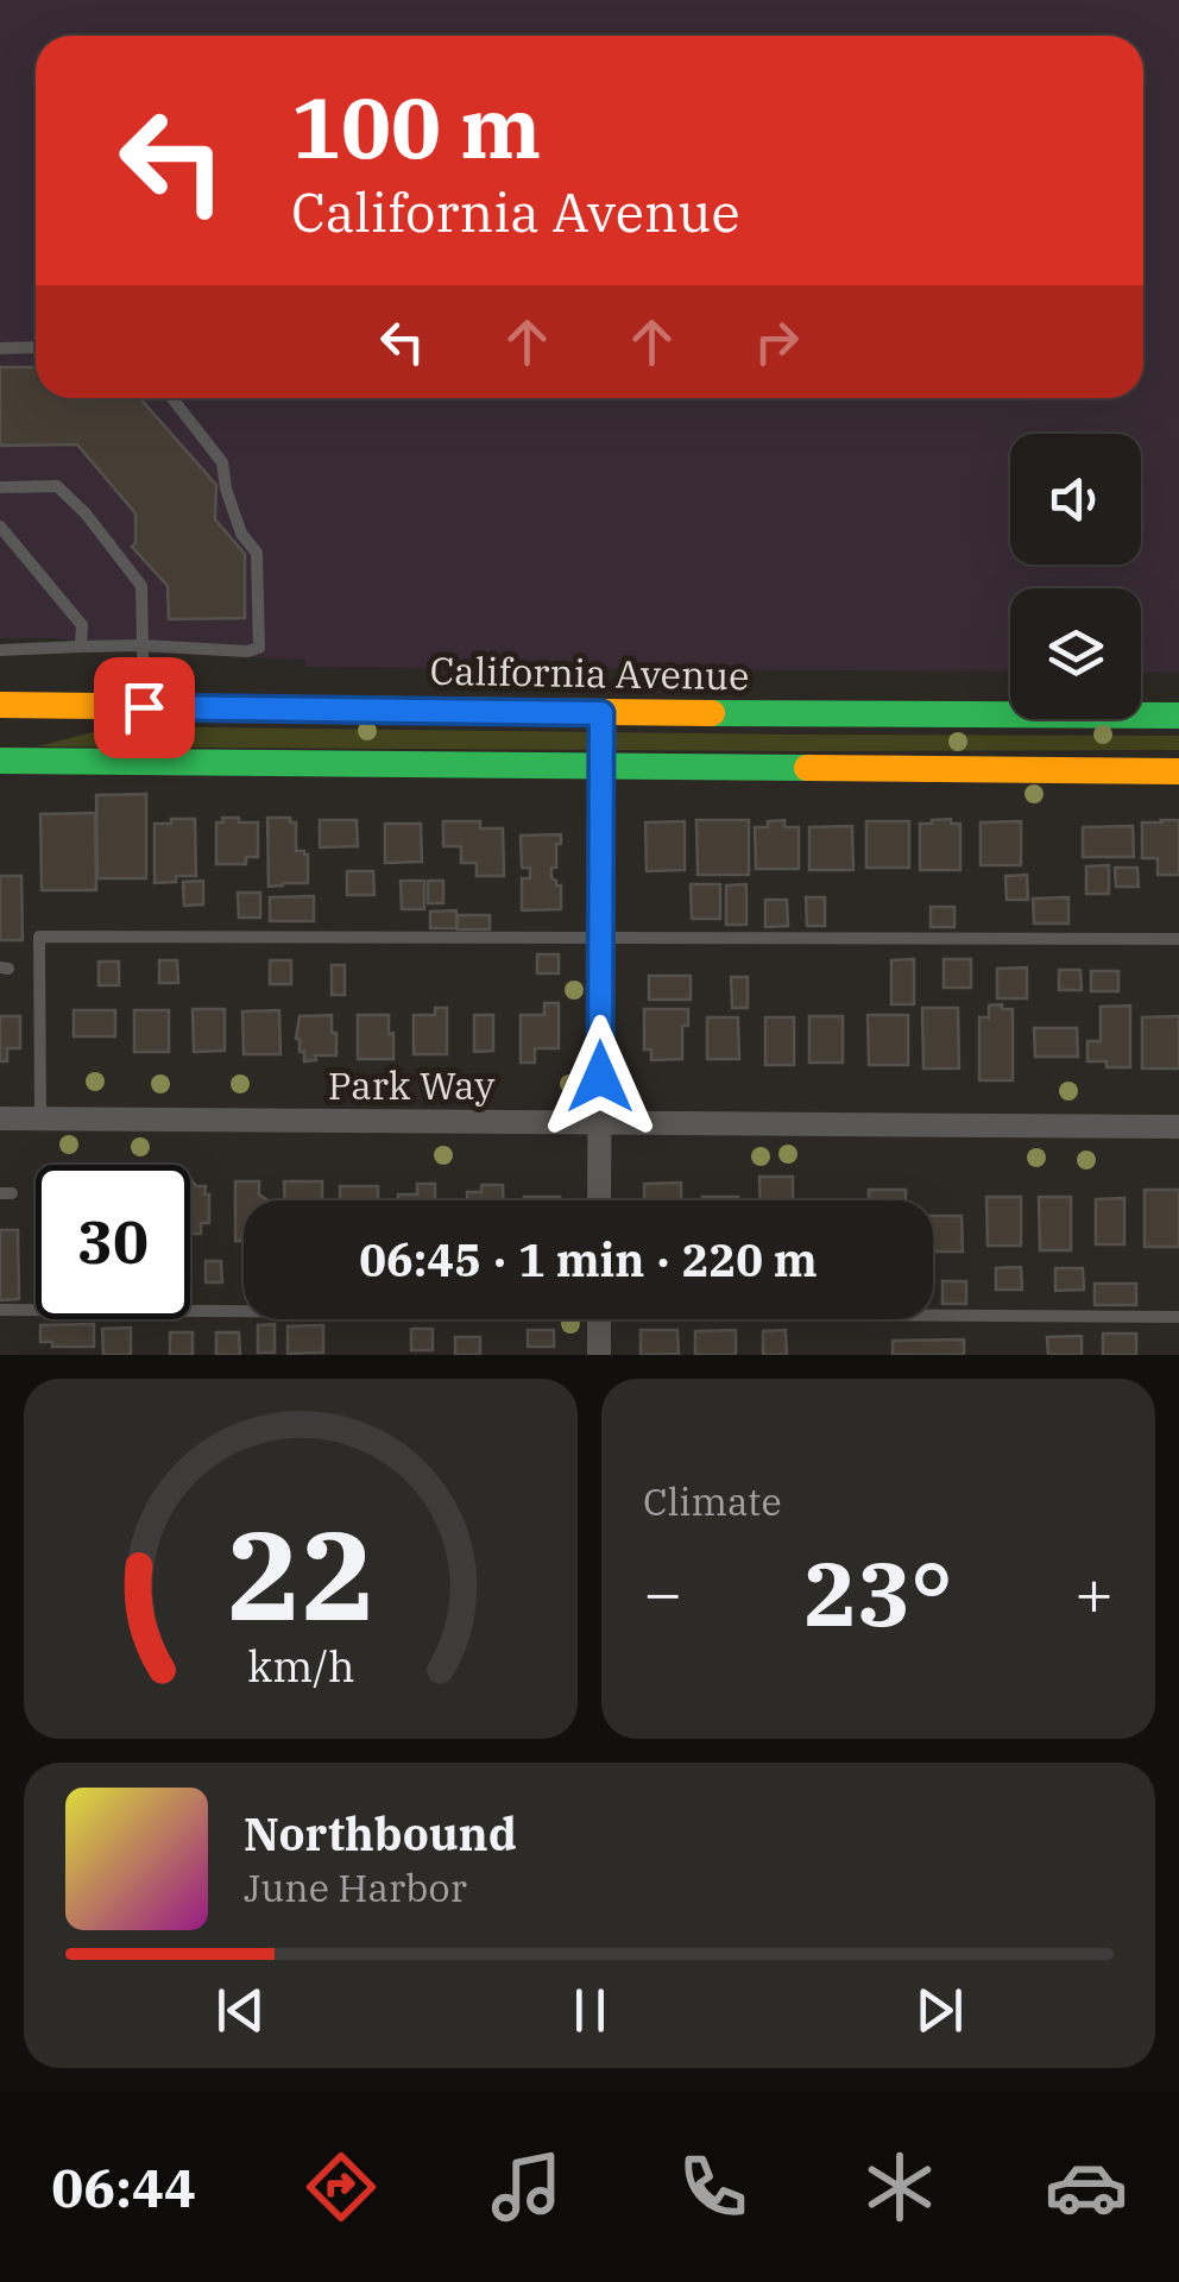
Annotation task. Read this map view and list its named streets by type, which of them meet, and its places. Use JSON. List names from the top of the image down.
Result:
{
  "streets": {
    "main road": ["California Avenue"],
    "street": ["Park Way"]
  },
  "page": {
    "turn": ["100 m", "California Avenue"],
    "limit": "30",
    "trip": "06:45 · 1 min · 220 m",
    "tile": "Climate",
    "heat": ["−", "23°", "+"],
    "song": ["Northbound", "June Harbor"],
    "tabs": "06:44",
    "gauge": ["22", "km/h"]
  }
}
